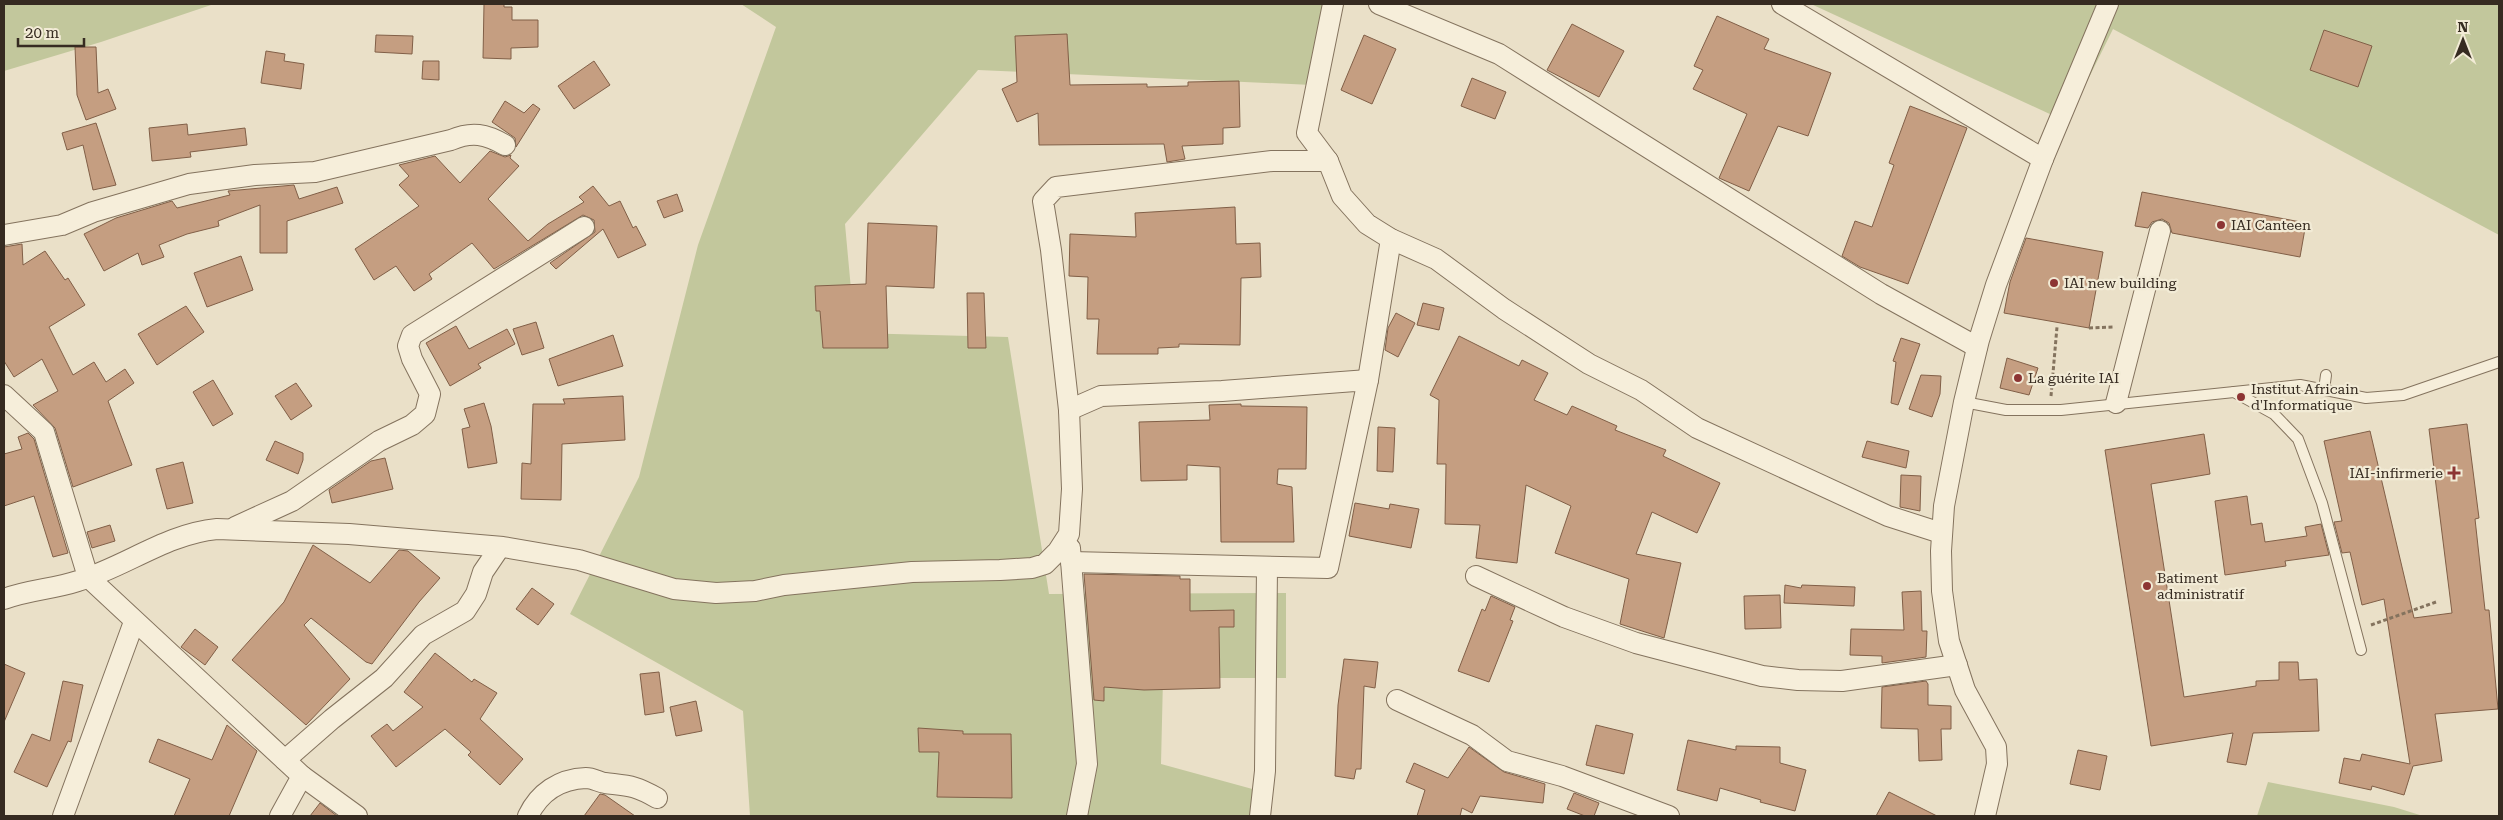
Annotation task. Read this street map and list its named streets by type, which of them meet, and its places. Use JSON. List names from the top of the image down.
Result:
{
  "places": {
    "other": [
      "IAI Canteen",
      "IAI new building",
      "La guérite IAI",
      "Institut Africain d'Informatique",
      "Batiment administratif"
    ],
    "health": ["IAI-infirmerie"]
  },
  "scale_bar": "20 m",
  "north": "top"
}
